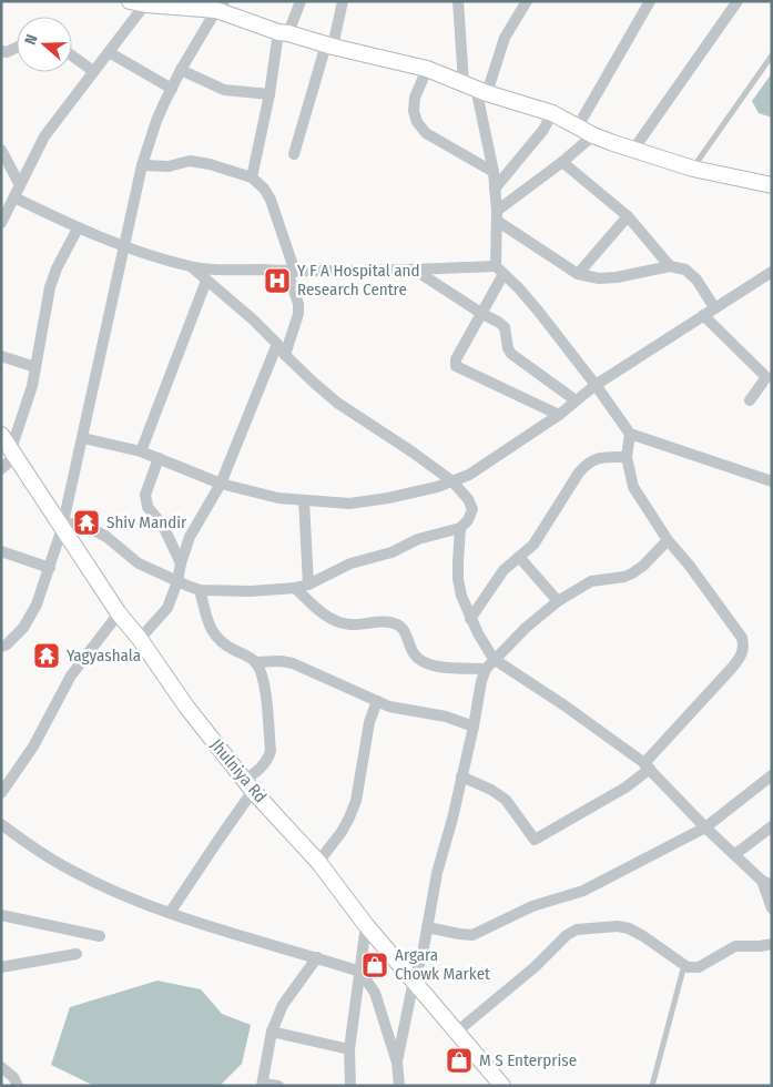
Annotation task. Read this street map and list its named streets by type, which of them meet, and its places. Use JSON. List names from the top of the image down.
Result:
{
  "streets": {
    "street": ["Jhulniya Rd"]
  },
  "places": {
    "hospital": ["Y F A Hospital and Research Centre"],
    "temple": ["Shiv Mandir", "Yagyashala"],
    "shop": ["Argara Chowk Market", "M S Enterprise"]
  },
  "north": "left"
}
